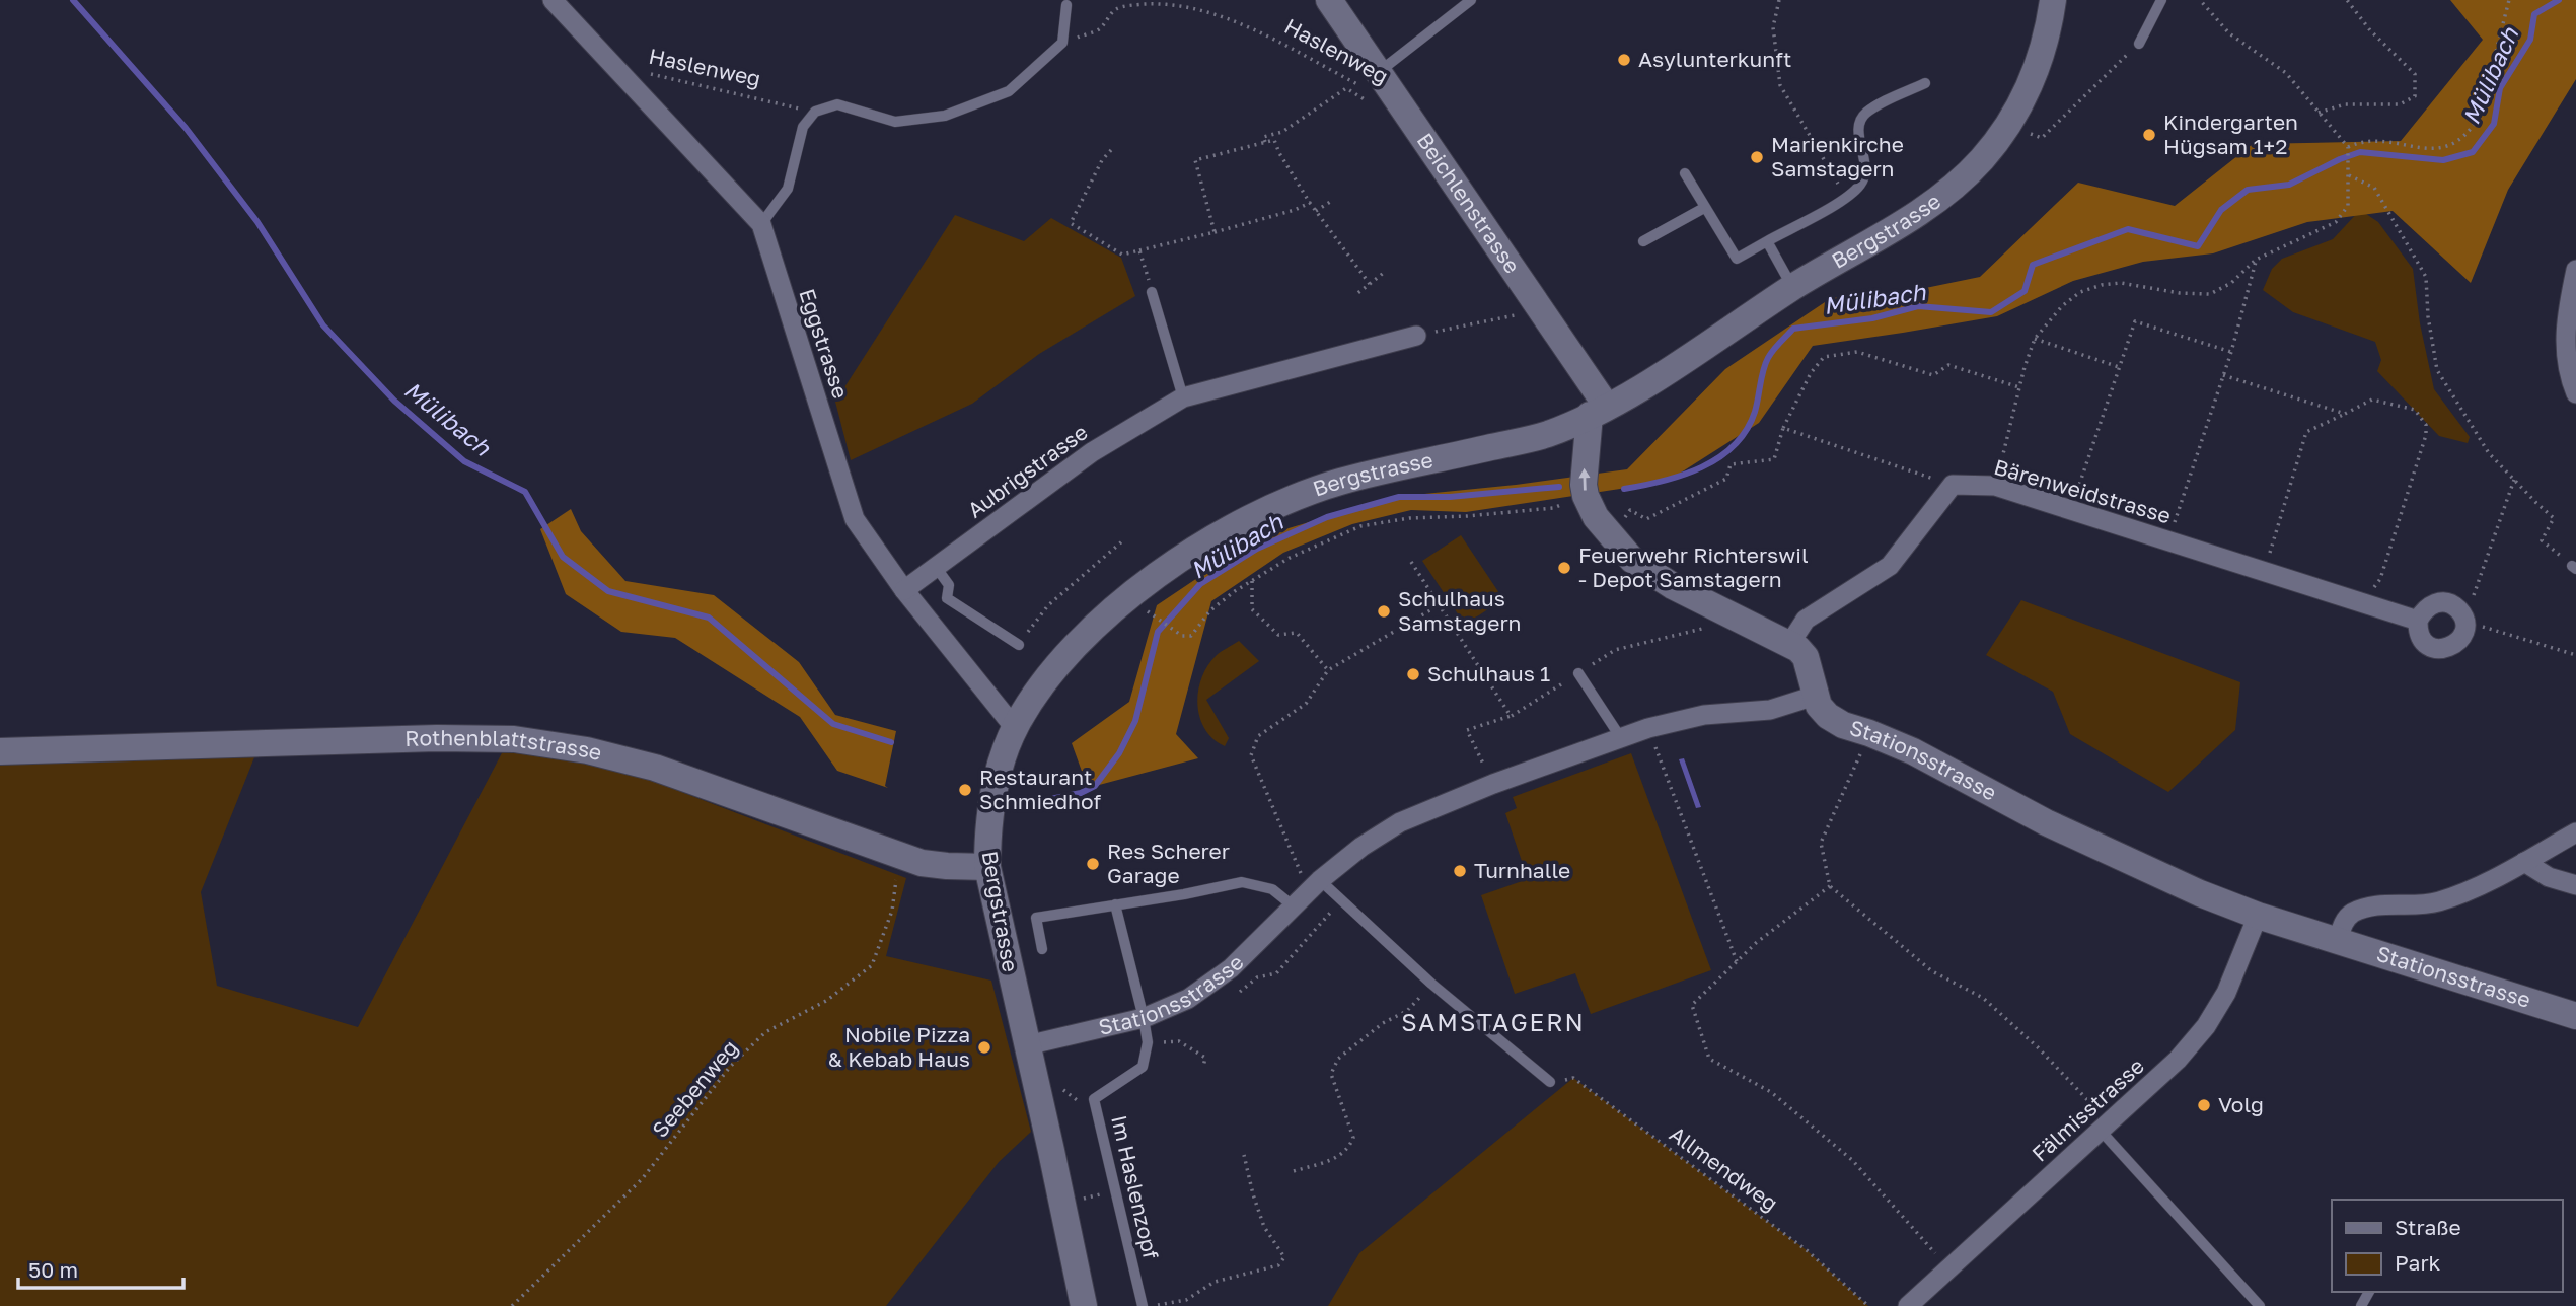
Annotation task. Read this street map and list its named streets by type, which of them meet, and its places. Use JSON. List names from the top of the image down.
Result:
{
  "streets": {
    "street": [
      "Beichlenstrasse",
      "Bergstrasse",
      "Eggstrasse",
      "Aubrigstrasse",
      "Bärenweidstrasse",
      "Rothenblattstrasse",
      "Stationsstrasse",
      "Fälmisstrasse"
    ],
    "lane": ["Haslenweg", "Im Haslenzopf"],
    "path": ["Seebenweg", "Allmendweg"]
  },
  "crossings": [
    ["Haslenweg", "Beichlenstrasse"],
    ["Haslenweg", "Eggstrasse"],
    ["Beichlenstrasse", "Bergstrasse"],
    ["Bergstrasse", "Eggstrasse"],
    ["Bergstrasse", "Rothenblattstrasse"],
    ["Bergstrasse", "Stationsstrasse"],
    ["Eggstrasse", "Aubrigstrasse"],
    ["Rothenblattstrasse", "Seebenweg"],
    ["Stationsstrasse", "Fälmisstrasse"]
  ],
  "districts": ["SAMSTAGERN"],
  "water": ["Mülibach"],
  "places": [
    "Asylunterkunft",
    "Kindergarten Hügsam 1+2",
    "Marienkirche Samstagern",
    "Feuerwehr Richterswil - Depot Samstagern",
    "Schulhaus Samstagern",
    "Schulhaus 1",
    "Restaurant Schmiedhof",
    "Res Scherer Garage",
    "Turnhalle",
    "Nobile Pizza & Kebab Haus",
    "Volg"
  ],
  "legend": ["Straße", "Park"],
  "scale_bar": "50 m"
}
